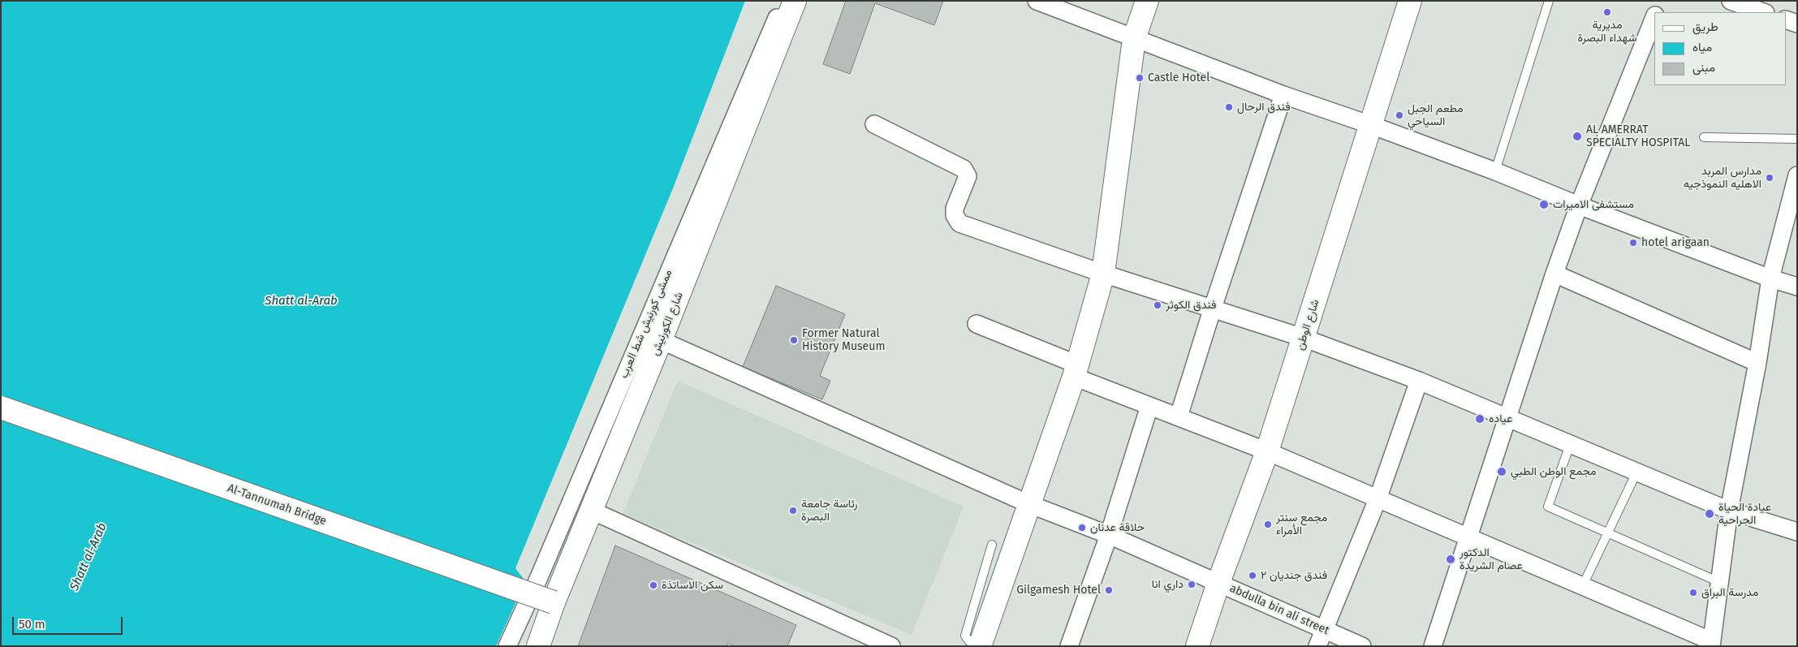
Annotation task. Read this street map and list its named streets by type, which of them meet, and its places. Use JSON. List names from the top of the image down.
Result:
{
  "streets": {
    "main road": ["شارع الكورنيش", "شارع الوطن", "Al-Tannumah Bridge"],
    "street": ["ممشى كورنيش شط العرب", "abdulla bin ali street"]
  },
  "crossings": [
    ["شارع الكورنيش", "Al-Tannumah Bridge"],
    ["شارع الكورنيش", "abdulla bin ali street"],
    ["شارع الوطن", "abdulla bin ali street"]
  ],
  "water": ["Shatt al-Arab"],
  "places": [
    "مديرية شهداء البصرة",
    "Castle Hotel",
    "فندق الرحال",
    "مطعم الجبل السياحي",
    "AL AMERRAT SPECIALTY HOSPITAL",
    "مدارس المربد الاهليه النموذجيه",
    "مستشفى الاميرات",
    "hotel arigaan",
    "فندق الكوثر",
    "Former Natural History Museum",
    "عياده",
    "مجمع الوطن الطبي",
    "رئاسة جامعة البصرة",
    "عيادة الحياة الجراحية",
    "مجمع سنتر الأمراء",
    "حلاقة عدنان",
    "الدكتور عصام الشريدة",
    "فندق جنديان ٢",
    "داري انا",
    "سكن الاساتذة",
    "Gilgamesh Hotel",
    "مدرسة البراق"
  ],
  "legend": ["طريق", "مياه", "مبنى"],
  "scale_bar": "50 m"
}
